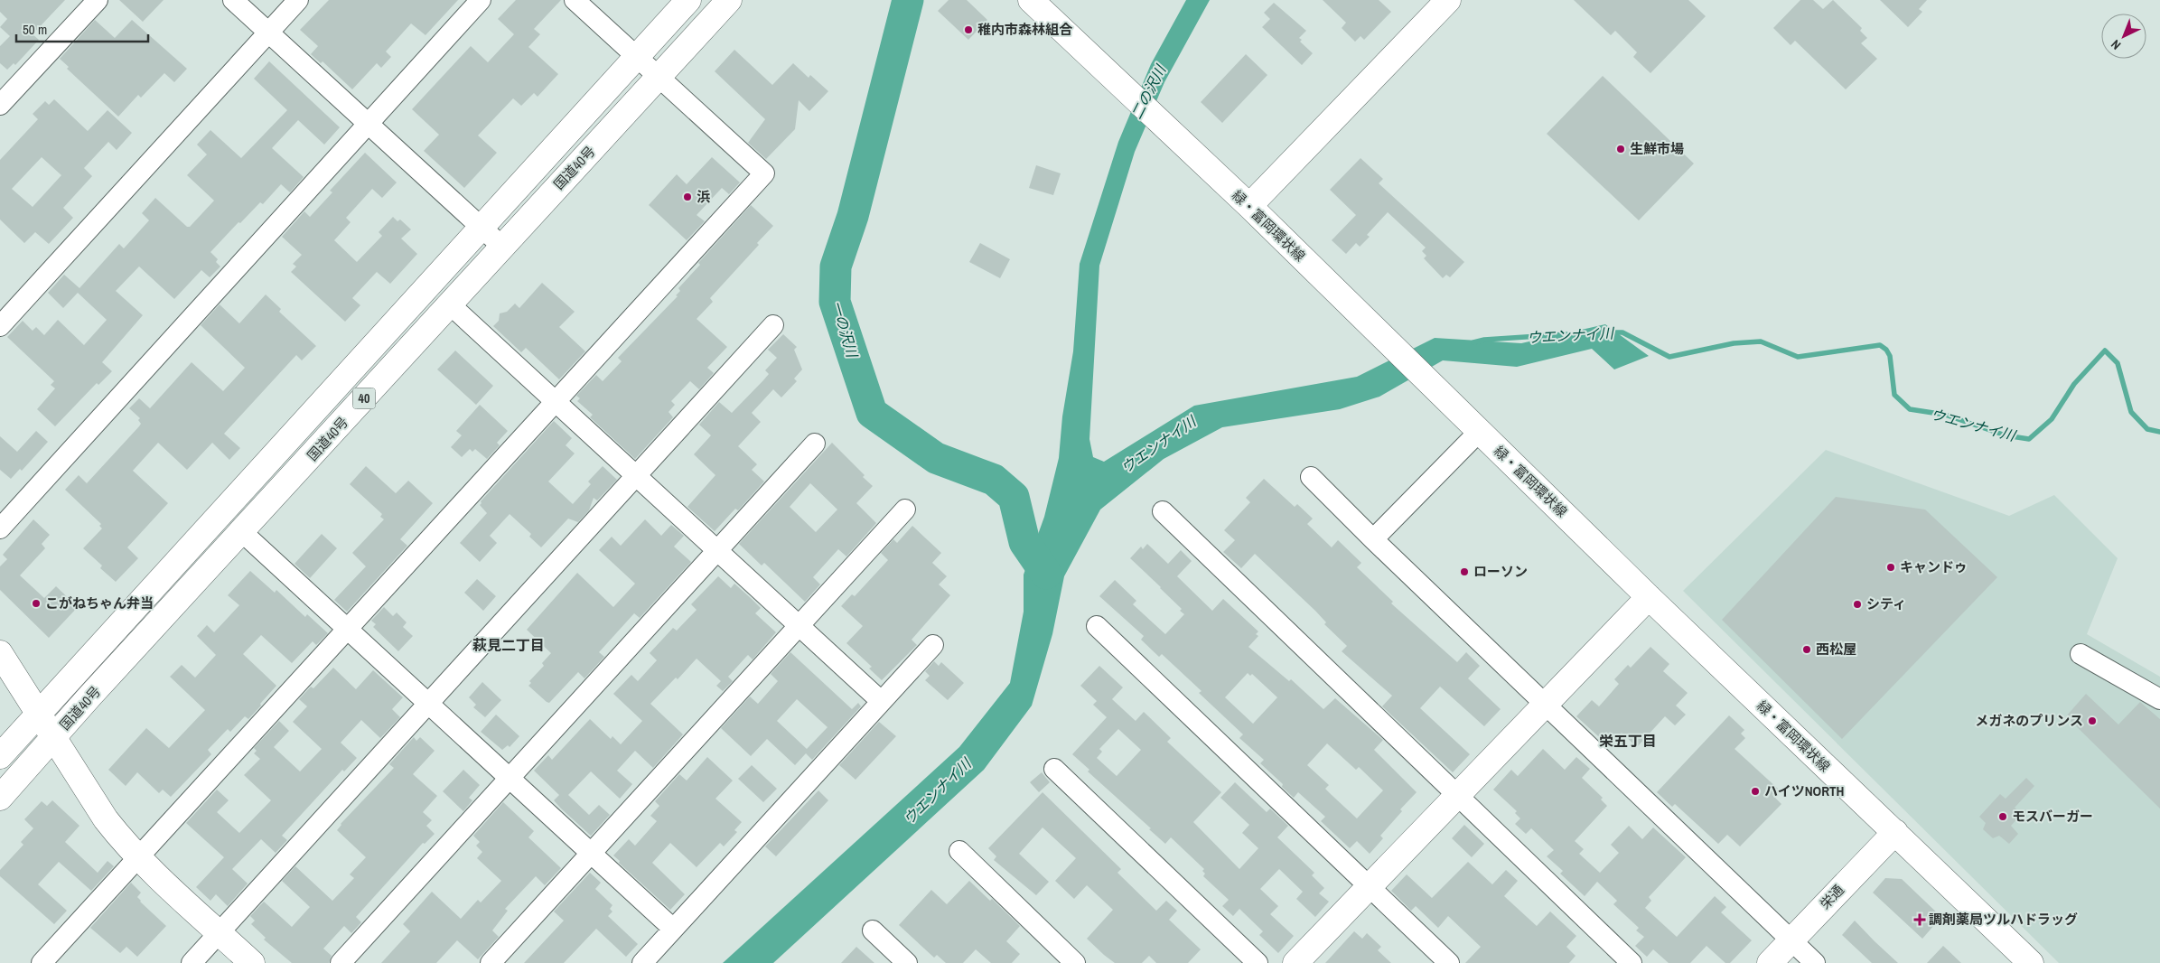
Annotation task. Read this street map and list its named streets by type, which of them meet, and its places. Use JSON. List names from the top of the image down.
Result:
{
  "streets": {
    "main road": [
      "国道40号",
      "緑・富岡環状線",
      "40",
      "栄通"
    ]
  },
  "crossings": [
    ["緑・富岡環状線", "栄通"]
  ],
  "districts": ["萩見二丁目", "栄五丁目"],
  "water": ["二の沢川", "一の沢川", "ウエンナイ川"],
  "places": {
    "other": [
      "稚内市森林組合",
      "生鮮市場",
      "浜",
      "キャンドゥ",
      "ローソン",
      "こがねちゃん弁当",
      "シティ",
      "西松屋",
      "メガネのプリンス",
      "ハイツNORTH",
      "モスバーガー"
    ],
    "health": ["調剤薬局ツルハドラッグ"]
  },
  "scale_bar": "50 m",
  "north": "bottom left"
}
